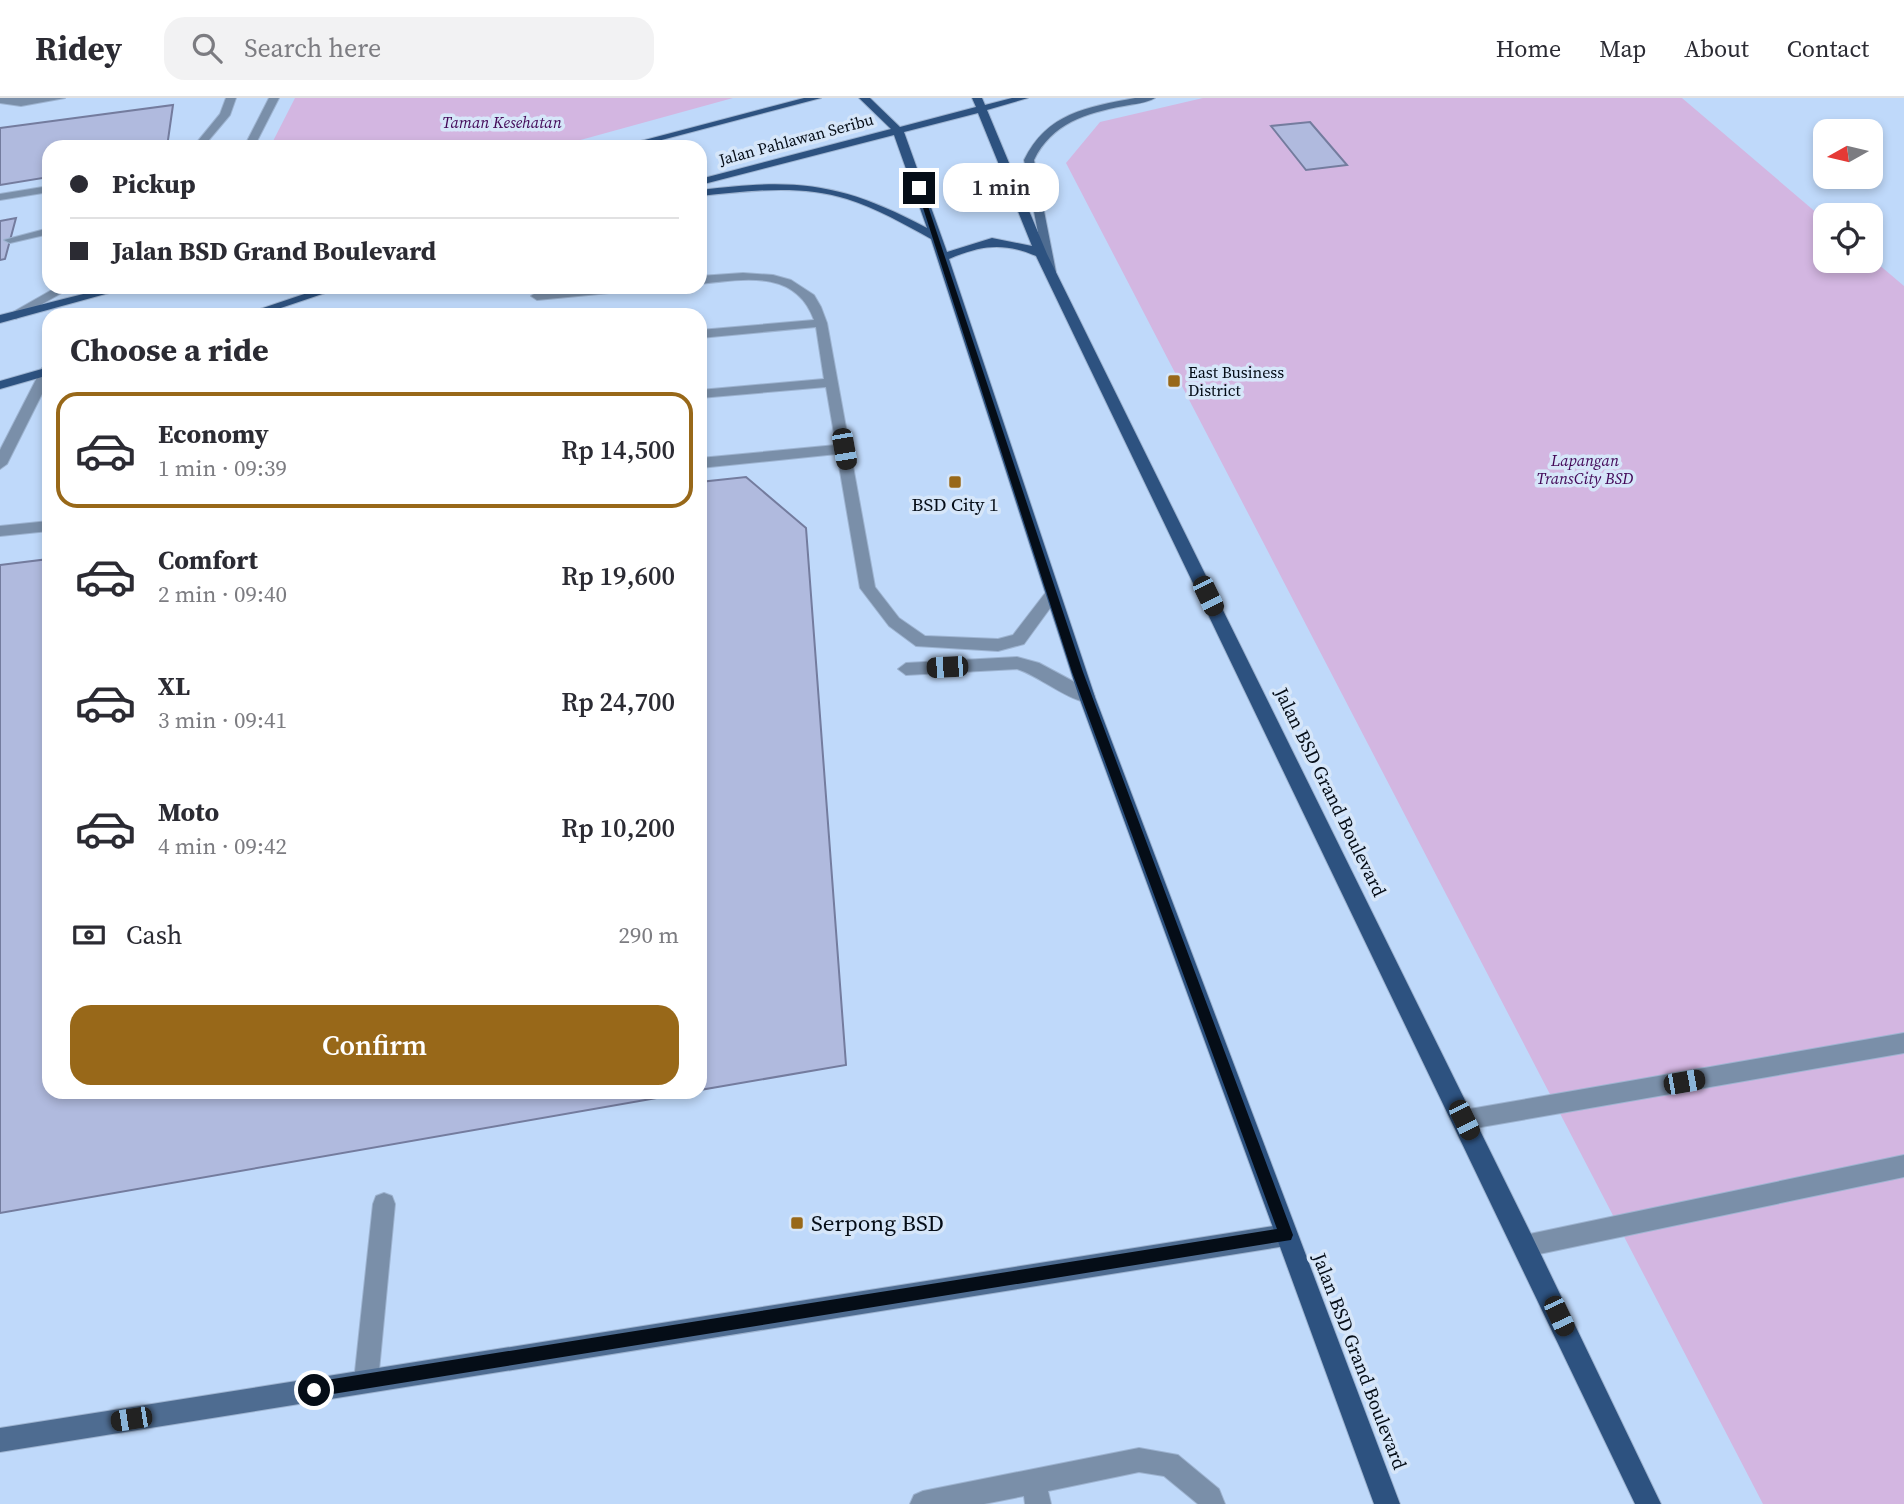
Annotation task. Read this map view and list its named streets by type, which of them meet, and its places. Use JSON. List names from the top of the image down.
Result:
{
  "streets": {
    "main road": ["Jalan Pahlawan Seribu", "Jalan BSD Grand Boulevard"]
  },
  "crossings": [
    ["Jalan Pahlawan Seribu", "Jalan BSD Grand Boulevard"]
  ],
  "parks": ["Taman Kesehatan", "Lapangan TransCity BSD"],
  "places": {
    "transit": ["East Business District", "BSD City 1", "Serpong BSD"]
  },
  "north": "left",
  "page": {
    "header": "Ridey",
    "search": "Search here",
    "nav": [
      "Home",
      "Map",
      "About",
      "Contact"
    ],
    "banner": ["Pickup", "Jalan BSD Grand Boulevard"],
    "bubble": "1 min",
    "heading": "Choose a ride",
    "list": [
      {
        "name": "Economy",
        "note": "1 min · 09:39",
        "value": "Rp 14,500"
      },
      {
        "name": "Comfort",
        "note": "2 min · 09:40",
        "value": "Rp 19,600"
      },
      {
        "name": "XL",
        "note": "3 min · 09:41",
        "value": "Rp 24,700"
      },
      {
        "name": "Moto",
        "note": "4 min · 09:42",
        "value": "Rp 10,200"
      }
    ],
    "pay": ["Cash", "290 m"],
    "buttons": "Confirm"
  }
}
